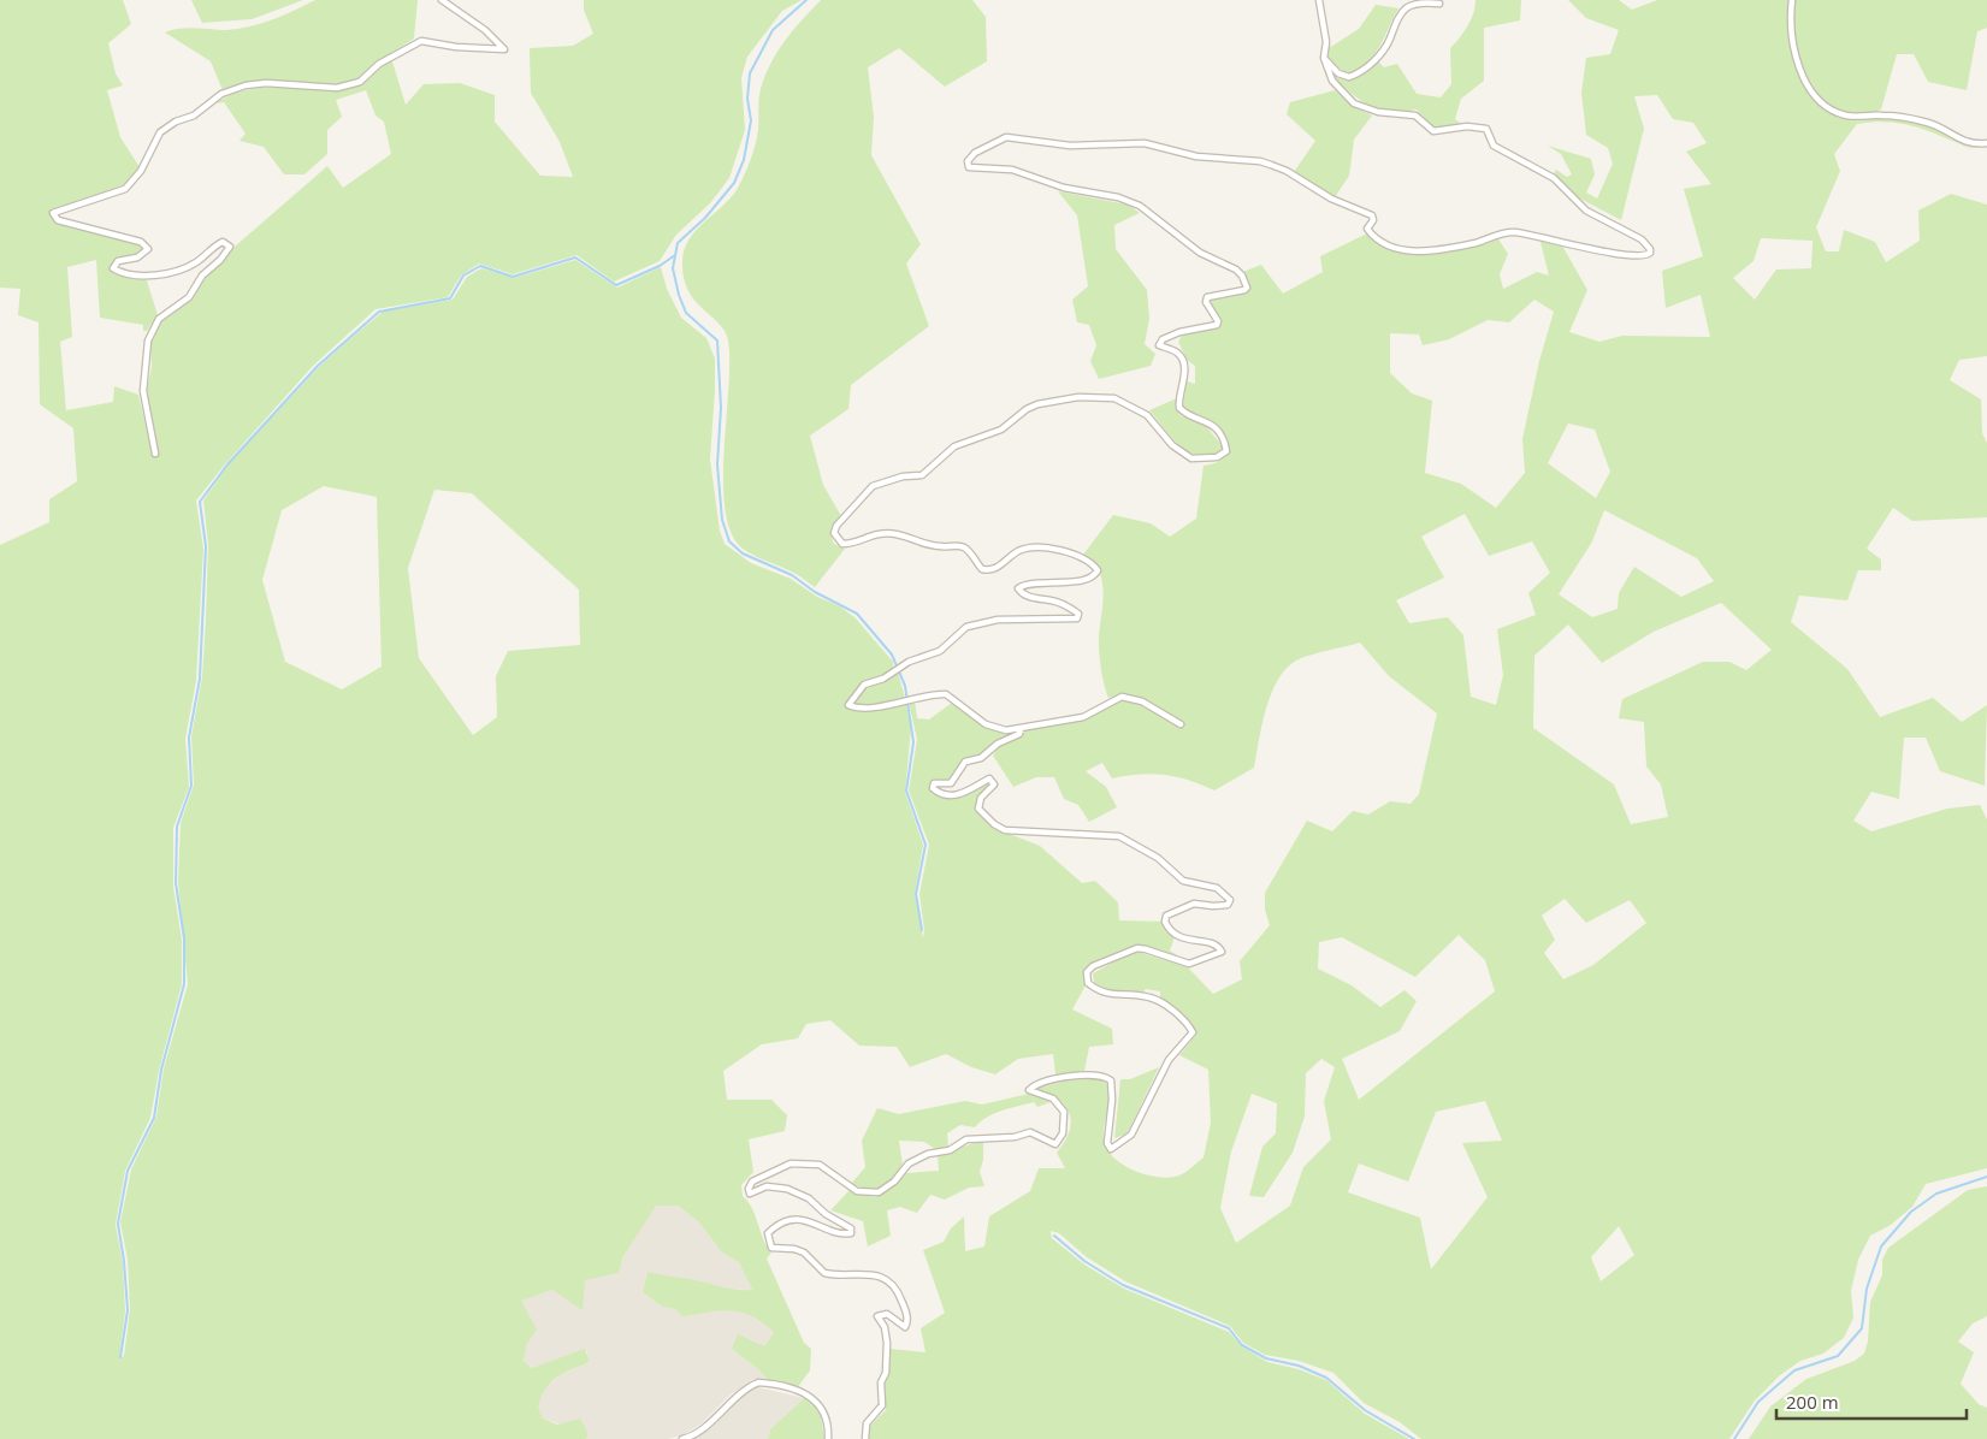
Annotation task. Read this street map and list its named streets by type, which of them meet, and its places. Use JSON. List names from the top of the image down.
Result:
{
  "scale_bar": "200 m"
}
